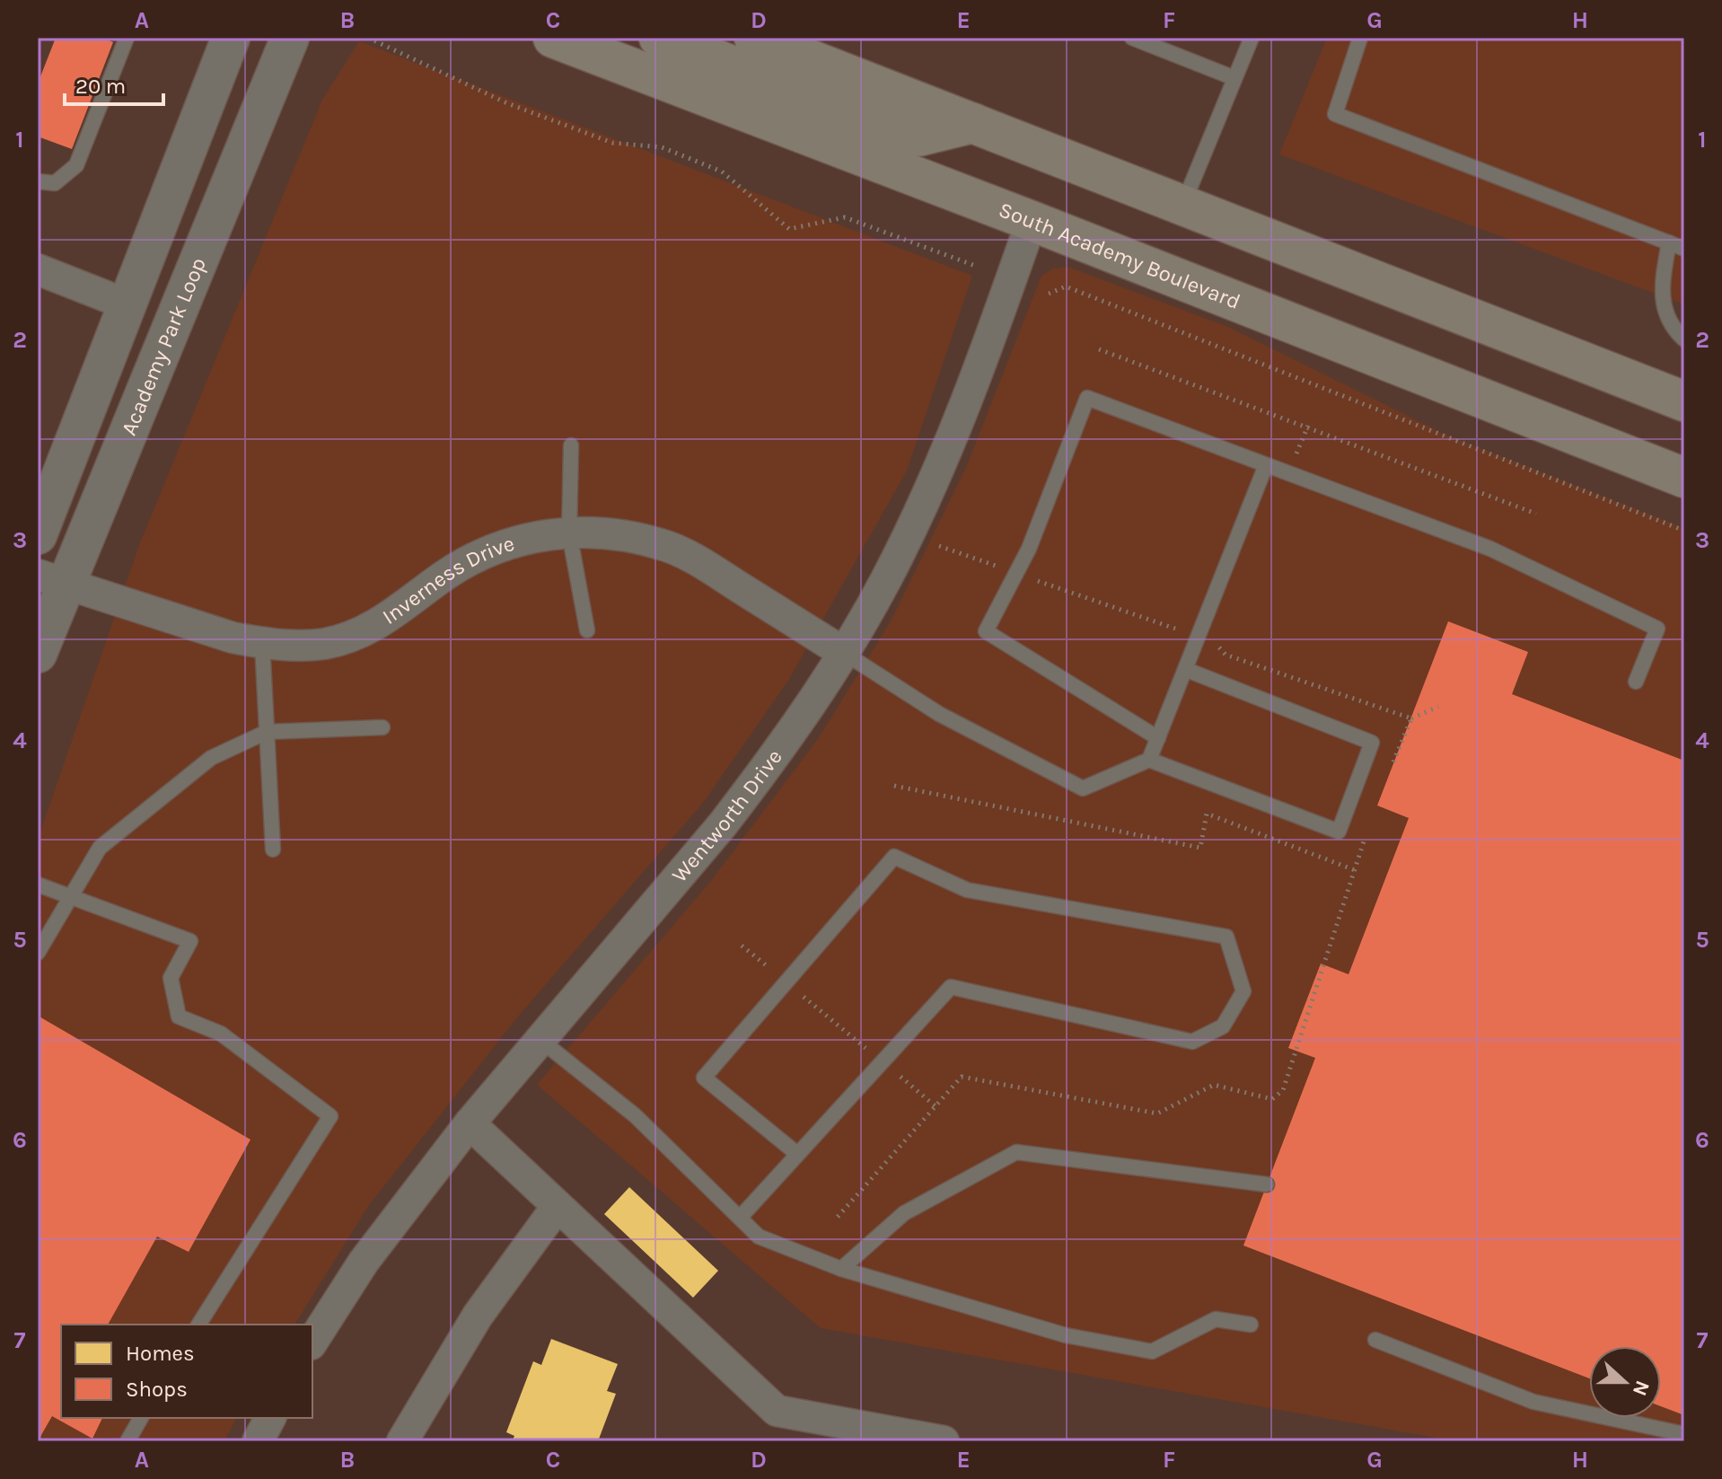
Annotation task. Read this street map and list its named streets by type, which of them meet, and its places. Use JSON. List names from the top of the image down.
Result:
{
  "streets": {
    "highway": ["South Academy Boulevard"],
    "street": ["Academy Park Loop", "Inverness Drive", "Wentworth Drive"]
  },
  "crossings": [
    ["South Academy Boulevard", "Wentworth Drive"],
    ["Academy Park Loop", "Inverness Drive"],
    ["Inverness Drive", "Wentworth Drive"]
  ],
  "legend": ["Homes", "Shops"],
  "scale_bar": "20 m",
  "north": "right",
  "grid": {
    "columns": [
      "A",
      "B",
      "C",
      "D",
      "E",
      "F",
      "G",
      "H"
    ],
    "rows": [
      "1",
      "2",
      "3",
      "4",
      "5",
      "6",
      "7"
    ]
  }
}
